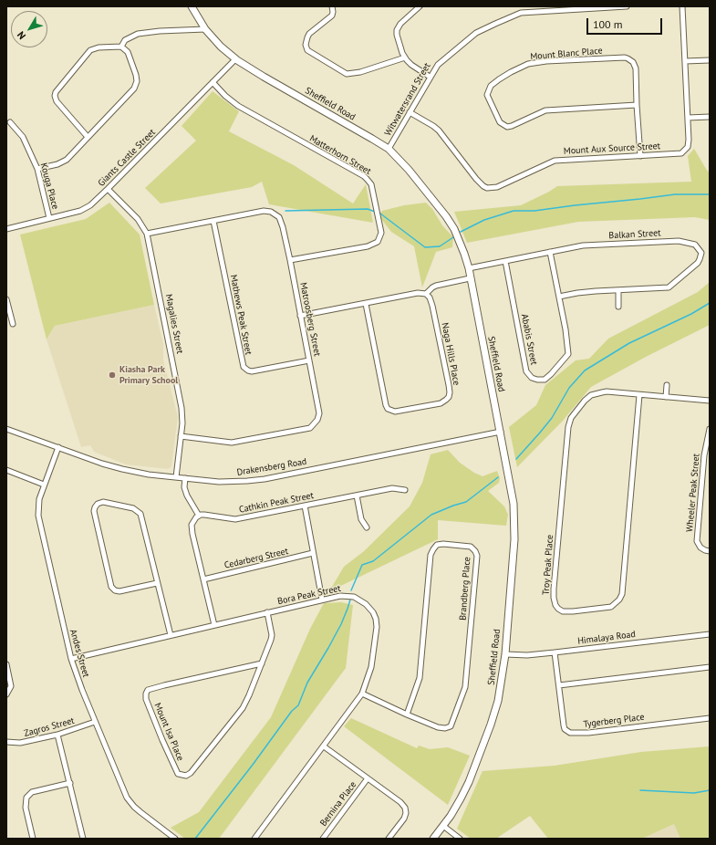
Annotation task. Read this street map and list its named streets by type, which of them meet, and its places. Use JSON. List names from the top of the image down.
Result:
{
  "streets": {
    "street": [
      "Mount Blanc Place",
      "Witwatersrand Street",
      "Sheffield Road",
      "Mount Aux Source Street",
      "Matterhorn Street",
      "Giants Castle Street",
      "Kouga Place",
      "Balkan Street",
      "Mathews Peak Street",
      "Matroosberg Street",
      "Magalies Street",
      "Ababis Street",
      "Naga Hills Place",
      "Drakensberg Road",
      "Wheeler Peak Street",
      "Cathkin Peak Street",
      "Cedarberg Street",
      "Troy Peak Place",
      "Brandberg Place",
      "Bora Peak Street",
      "Himalaya Road",
      "Andes Street",
      "Tygerberg Place",
      "Zagros Street",
      "Mount Isa Place",
      "Bernina Place"
    ]
  },
  "crossings": [
    ["Mount Blanc Place", "Mount Aux Source Street"],
    ["Witwatersrand Street", "Sheffield Road"],
    ["Witwatersrand Street", "Mount Aux Source Street"],
    ["Sheffield Road", "Giants Castle Street"],
    ["Sheffield Road", "Balkan Street"],
    ["Sheffield Road", "Drakensberg Road"],
    ["Sheffield Road", "Himalaya Road"],
    ["Matterhorn Street", "Giants Castle Street"],
    ["Matterhorn Street", "Matroosberg Street"],
    ["Giants Castle Street", "Kouga Place"],
    ["Giants Castle Street", "Magalies Street"],
    ["Balkan Street", "Ababis Street"],
    ["Mathews Peak Street", "Matroosberg Street"],
    ["Matroosberg Street", "Magalies Street"],
    ["Magalies Street", "Drakensberg Road"],
    ["Drakensberg Road", "Andes Street"],
    ["Brandberg Place", "Bora Peak Street"],
    ["Bora Peak Street", "Andes Street"],
    ["Bora Peak Street", "Mount Isa Place"],
    ["Bora Peak Street", "Bernina Place"],
    ["Himalaya Road", "Tygerberg Place"],
    ["Andes Street", "Zagros Street"]
  ],
  "places": ["Kiasha Park Primary School"],
  "scale_bar": "100 m",
  "north": "bottom left"
}
